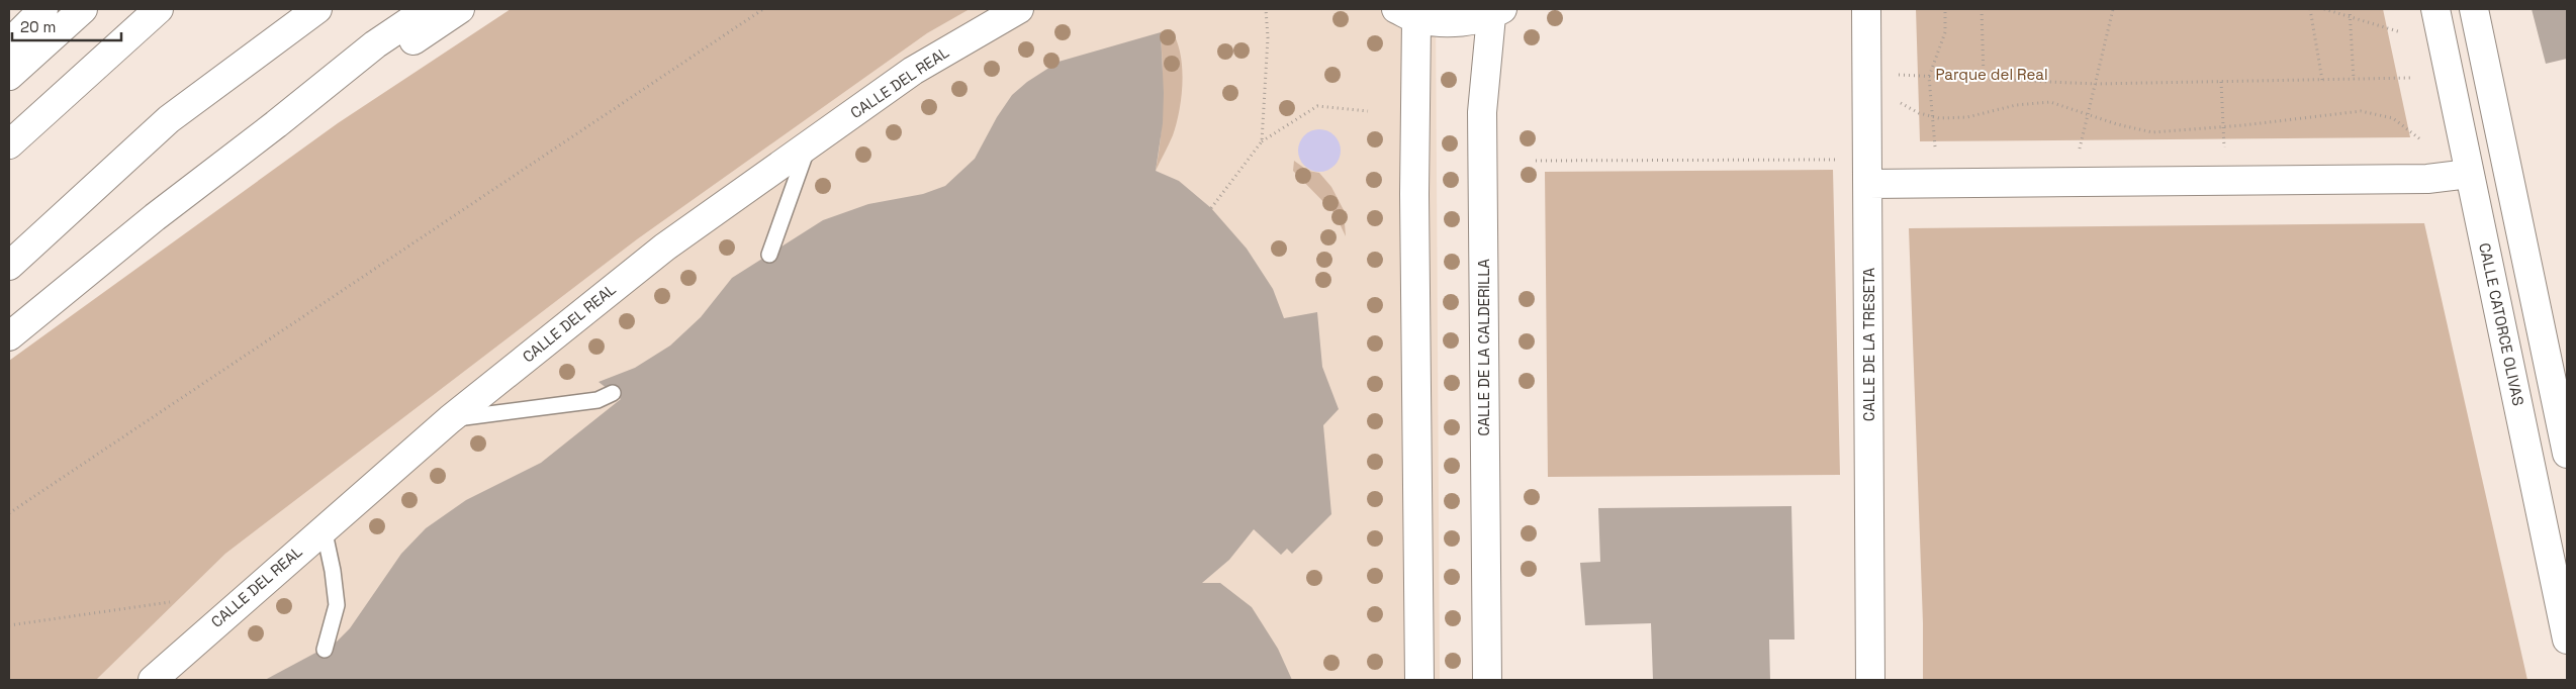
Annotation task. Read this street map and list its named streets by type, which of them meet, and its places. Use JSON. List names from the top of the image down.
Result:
{
  "streets": {
    "main road": [
      "CALLE DEL REAL",
      "CALLE CATORCE OLIVAS",
      "CALLE DE LA TRESETA",
      "CALLE DE LA CALDERILLA"
    ]
  },
  "parks": ["Parque del Real"],
  "scale_bar": "20 m"
}
